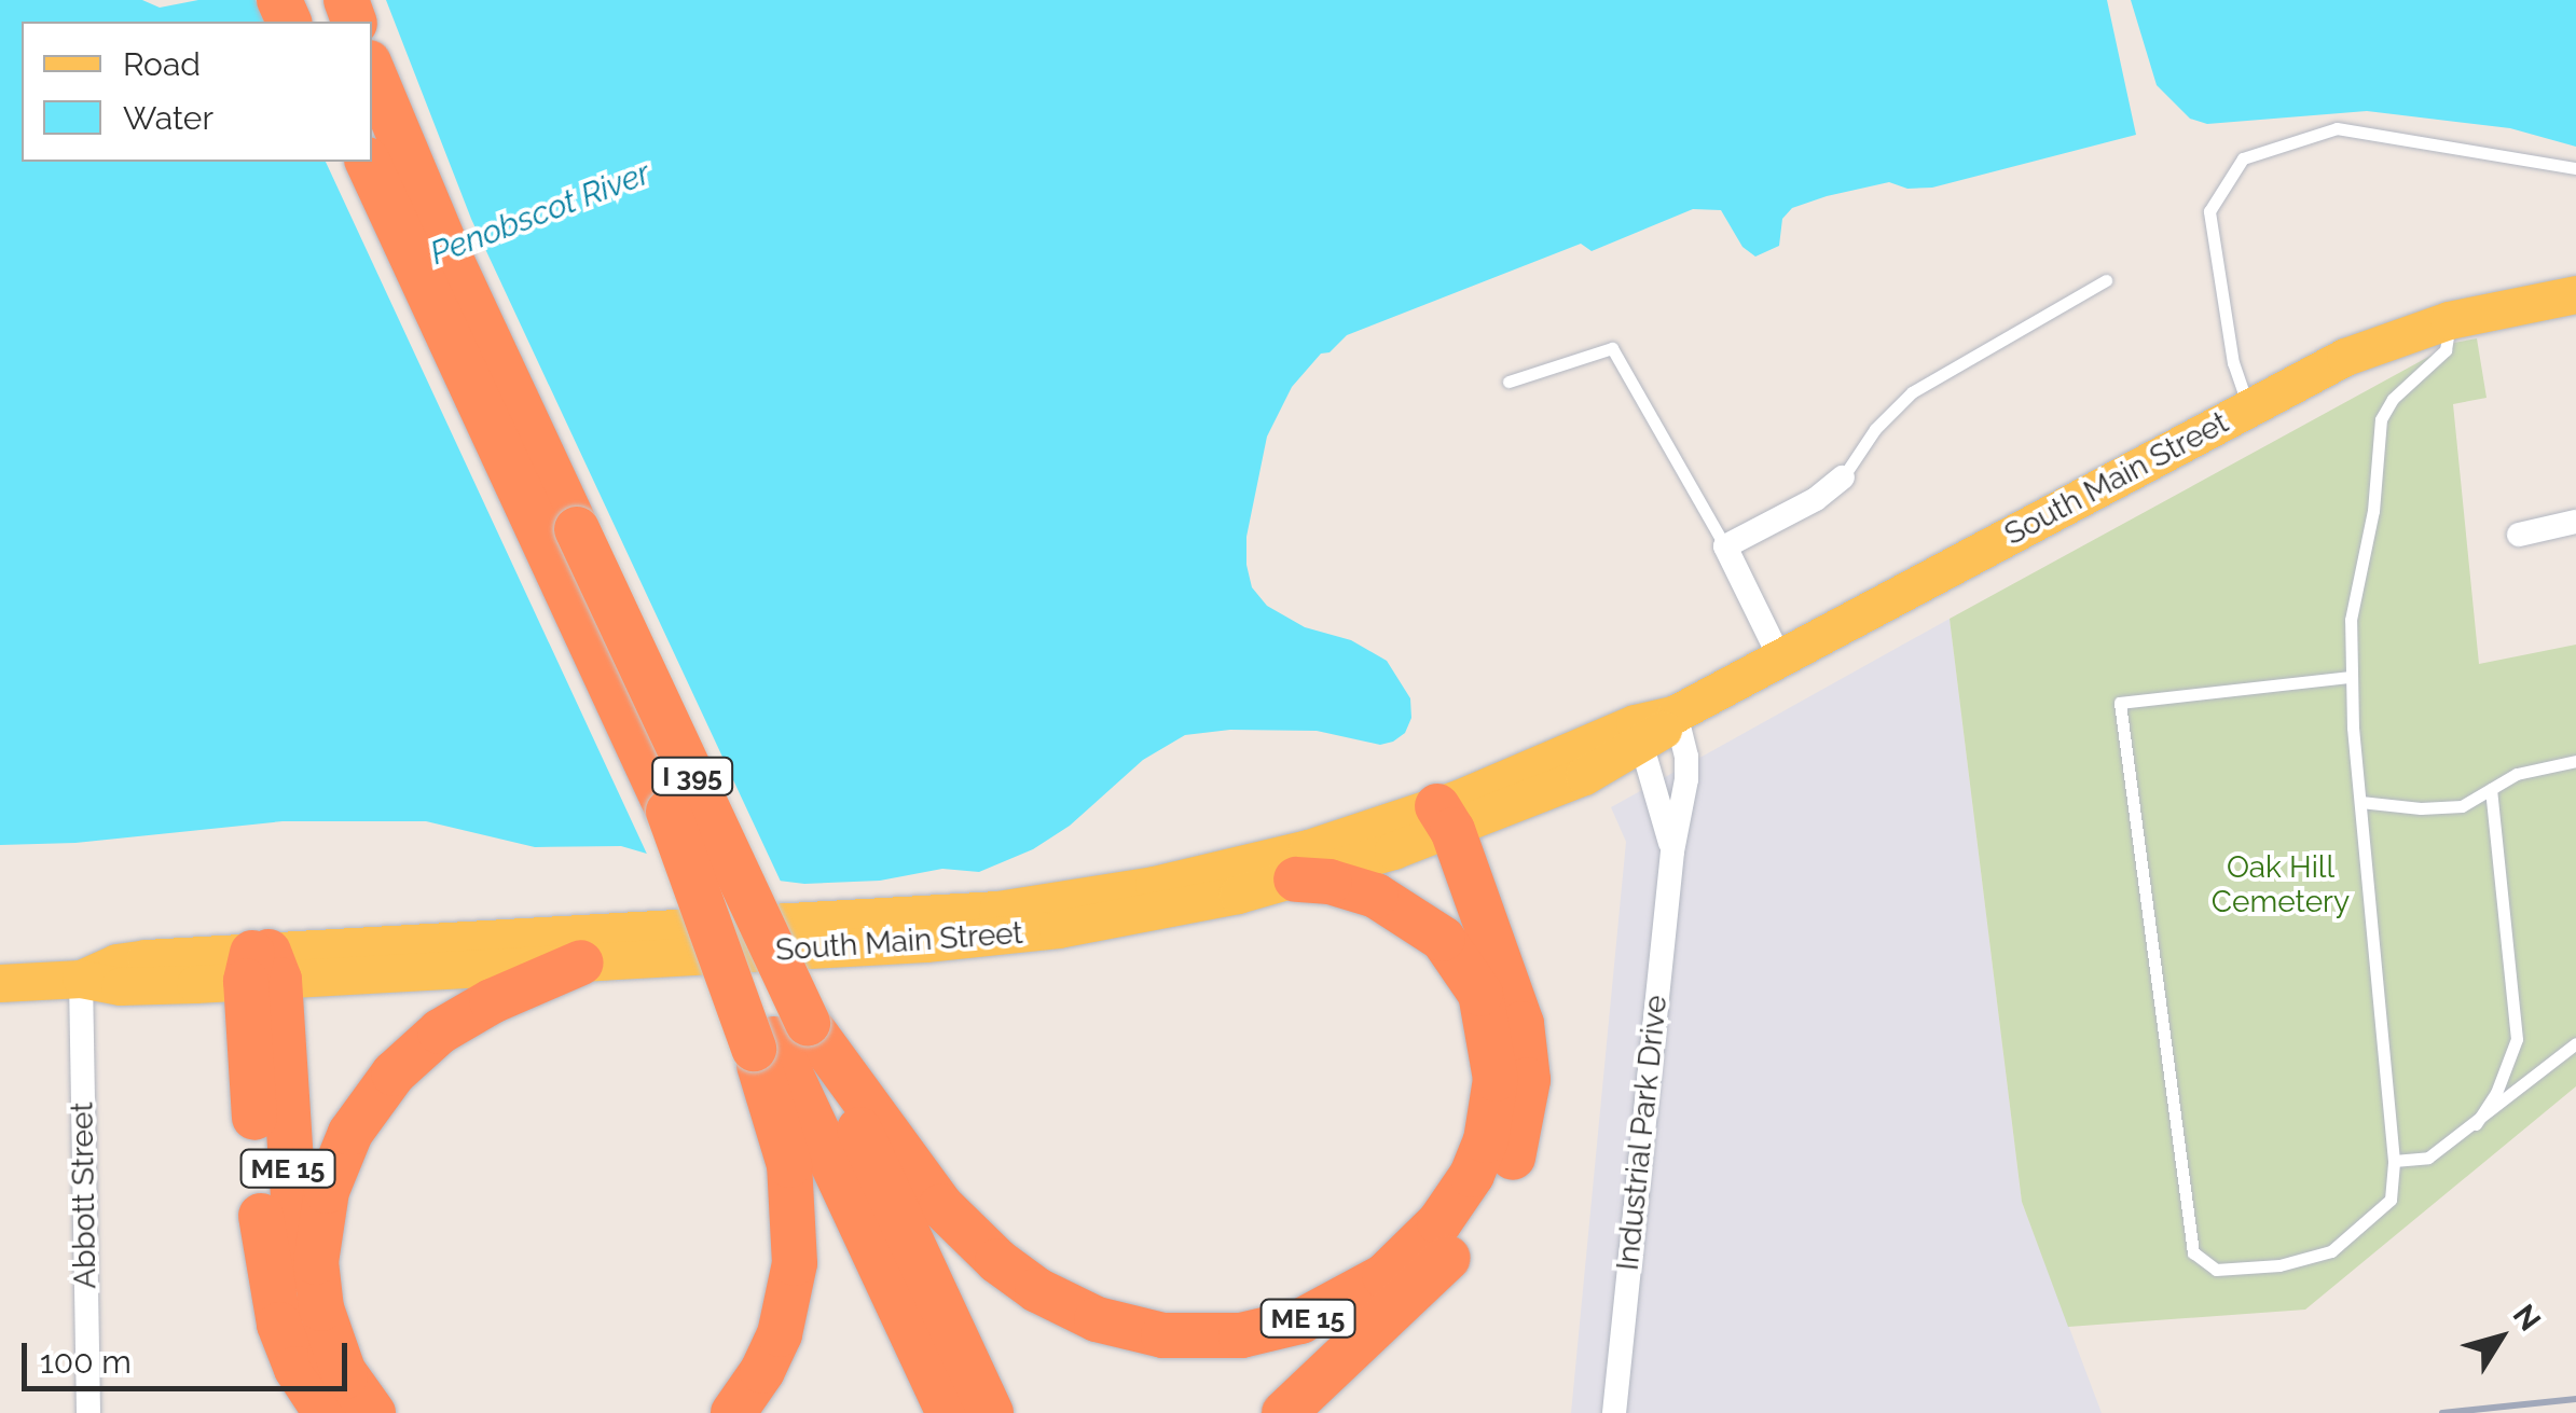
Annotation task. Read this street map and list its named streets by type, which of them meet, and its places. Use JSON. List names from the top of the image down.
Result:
{
  "streets": {
    "highway": ["I 395", "ME 15"],
    "main road": ["South Main Street"],
    "street": ["Industrial Park Drive", "Abbott Street"]
  },
  "crossings": [
    ["South Main Street", "Industrial Park Drive"],
    ["South Main Street", "ME 15"],
    ["South Main Street", "Abbott Street"],
    ["I 395", "ME 15"]
  ],
  "water": ["Penobscot River"],
  "parks": ["Oak Hill Cemetery"],
  "legend": ["Road", "Water"],
  "scale_bar": "100 m",
  "north": "top right"
}
